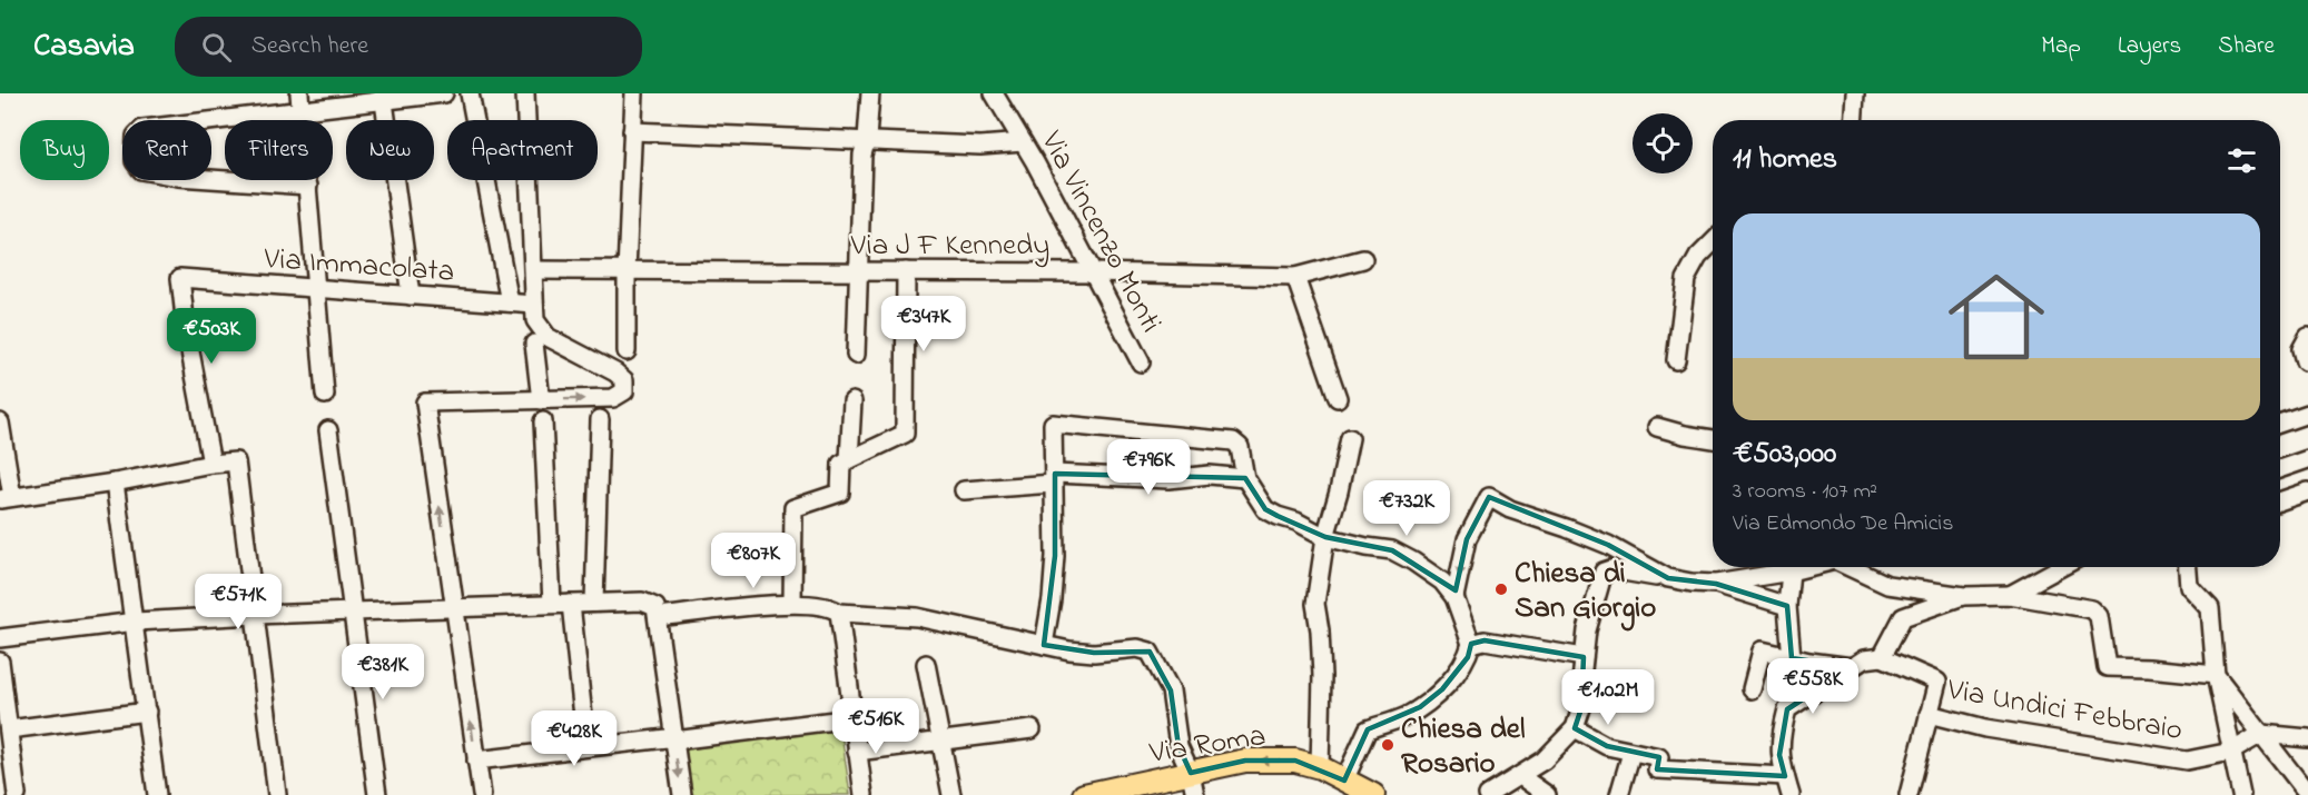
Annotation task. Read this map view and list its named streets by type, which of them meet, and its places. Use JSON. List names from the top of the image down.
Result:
{
  "streets": {
    "main road": ["Via Roma"],
    "street": [
      "Via Vincenzo Monti",
      "Via J F Kennedy",
      "Via Immacolata",
      "Via Undici Febbraio"
    ]
  },
  "crossings": [
    ["Via Vincenzo Monti", "Via J F Kennedy"]
  ],
  "one_way": ["Via Roma"],
  "places": ["Chiesa di San Giorgio", "Chiesa del Rosario"],
  "page": {
    "header": "Casavia",
    "search": "Search here",
    "nav": ["Map", "Layers", "Share"],
    "chip": [
      "Buy",
      "Rent",
      "Filters",
      "New",
      "Apartment"
    ],
    "heading": "11 homes",
    "list": [
      {
        "name": "€503,000",
        "note": "3 rooms · 107 m² · Via Edmondo De Amicis"
      }
    ],
    "price": [
      "€347K",
      "€503K",
      "€796K",
      "€732K",
      "€807K",
      "€571K",
      "€381K",
      "€558K",
      "€1.02M",
      "€516K",
      "€428K"
    ]
  }
}
